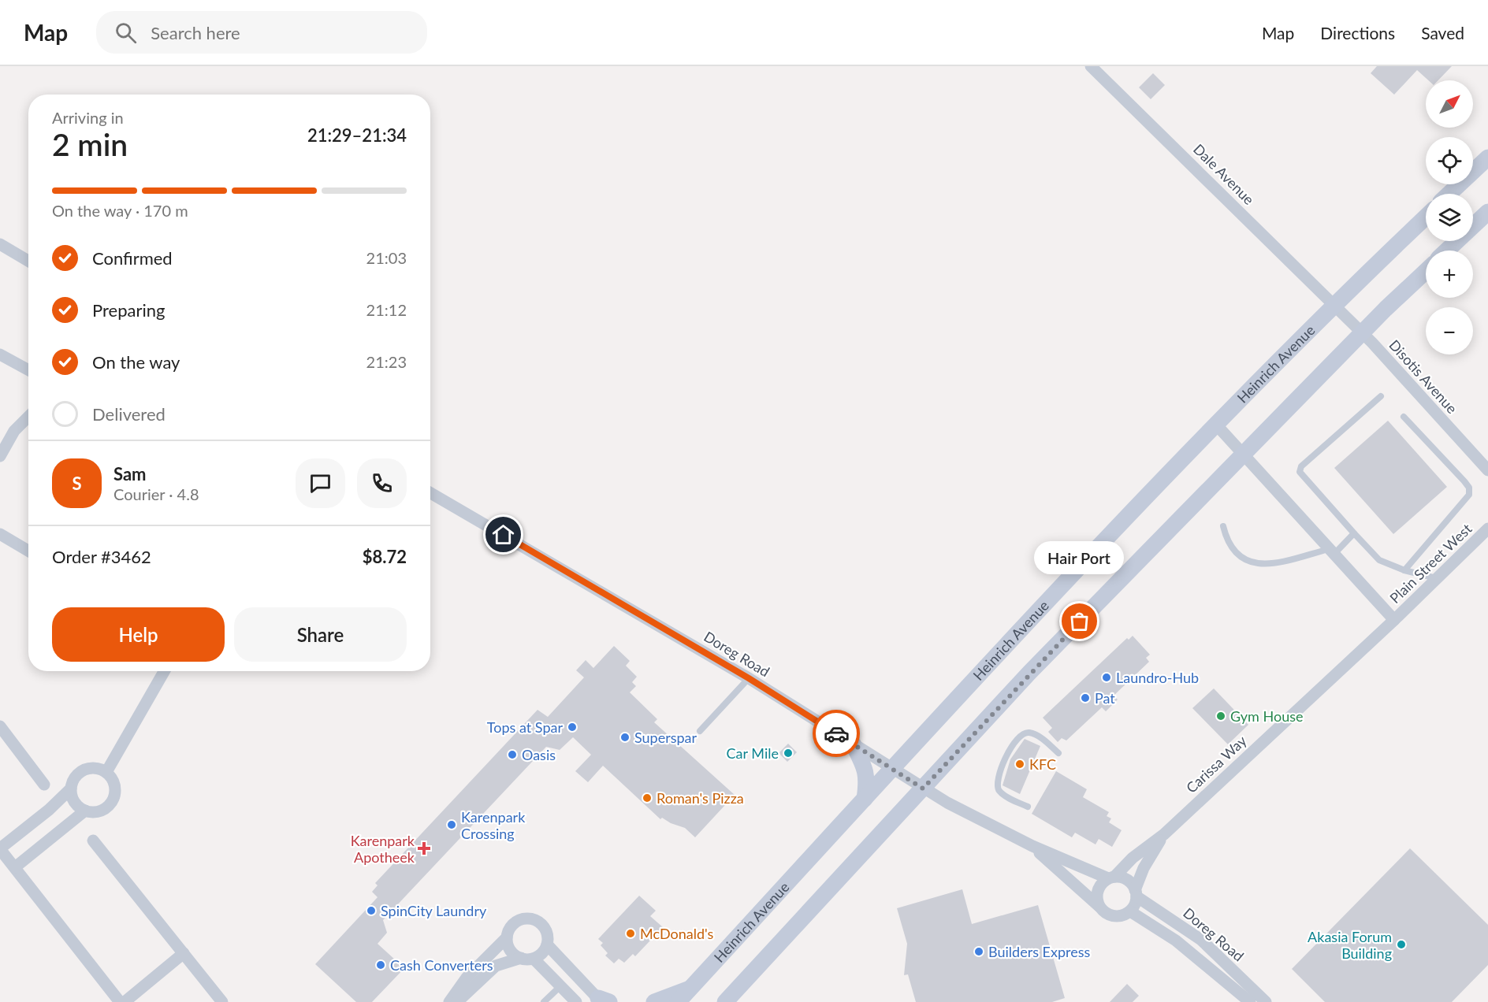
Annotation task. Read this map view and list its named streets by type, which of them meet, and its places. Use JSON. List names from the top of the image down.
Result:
{
  "streets": {
    "street": [
      "Dale Avenue",
      "Heinrich Avenue",
      "Disotis Avenue",
      "Plain Street West",
      "Doreg Road",
      "Carissa Way"
    ]
  },
  "crossings": [
    ["Dale Avenue", "Heinrich Avenue"],
    ["Dale Avenue", "Disotis Avenue"],
    ["Heinrich Avenue", "Disotis Avenue"],
    ["Heinrich Avenue", "Doreg Road"],
    ["Plain Street West", "Carissa Way"],
    ["Doreg Road", "Carissa Way"]
  ],
  "places": {
    "other": [
      "Hair Port",
      "Laundro-Hub",
      "Pat",
      "Gym House",
      "Tops at Spar",
      "Superspar",
      "Car Mile",
      "Oasis",
      "KFC",
      "Roman's Pizza",
      "Karenpark Crossing",
      "SpinCity Laundry",
      "McDonald's",
      "Akasia Forum Building",
      "Builders Express",
      "Cash Converters"
    ],
    "health": ["Karenpark Apotheek"]
  },
  "north": "top right",
  "page": {
    "header": "Map",
    "search": "Search here",
    "nav": ["Map", "Directions", "Saved"],
    "map_buttons": ["+", "−"],
    "heading": ["2 min", "Arriving in", "21:29–21:34"],
    "panel": [
      "Sam",
      "Courier · 4.8",
      "Order #3462",
      "$8.72"
    ],
    "bar": "On the way · 170 m",
    "list": [
      ["Confirmed", "21:03"],
      ["Preparing", "21:12"],
      ["On the way", "21:23"],
      "Delivered"
    ],
    "round": "S",
    "bubble": "Hair Port",
    "buttons": ["Help", "Share"]
  }
}
